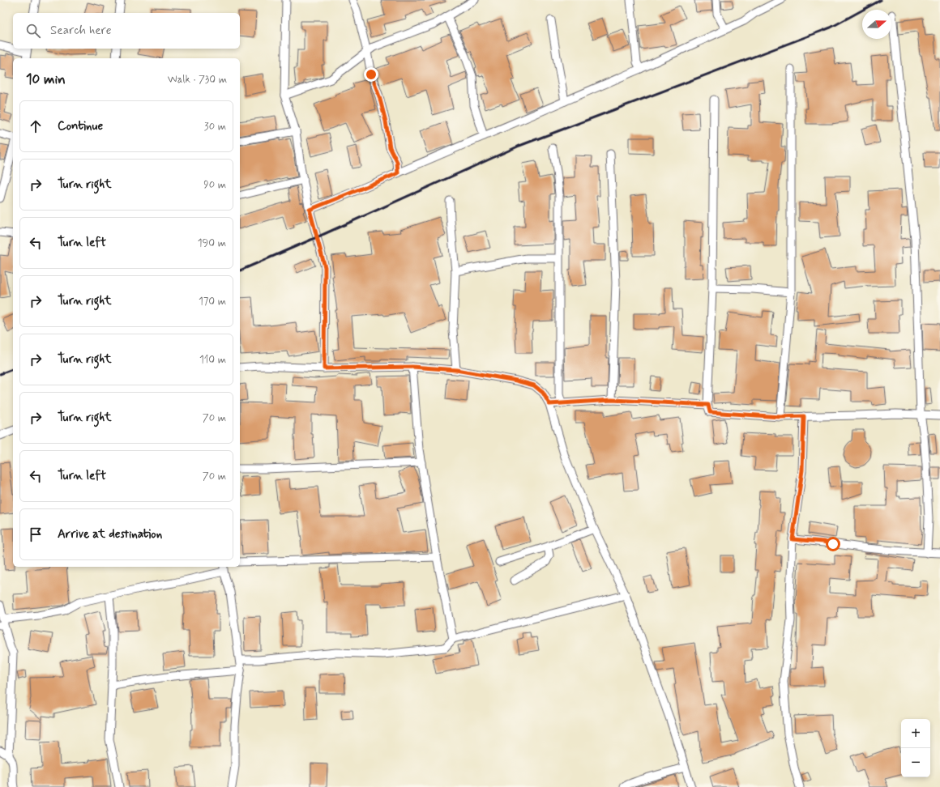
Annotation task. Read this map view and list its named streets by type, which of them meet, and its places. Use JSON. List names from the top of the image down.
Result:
{
  "north": "right",
  "page": {
    "search": "Search here",
    "heading": ["10 min", "Walk · 730 m"],
    "list": [
      ["Continue", "30 m"],
      ["Turn right", "90 m"],
      ["Turn left", "190 m"],
      ["Turn right", "170 m"],
      ["Turn right", "110 m"],
      ["Turn right", "70 m"],
      ["Turn left", "70 m"],
      "Arrive at destination"
    ],
    "map_buttons": ["+", "−"]
  }
}
